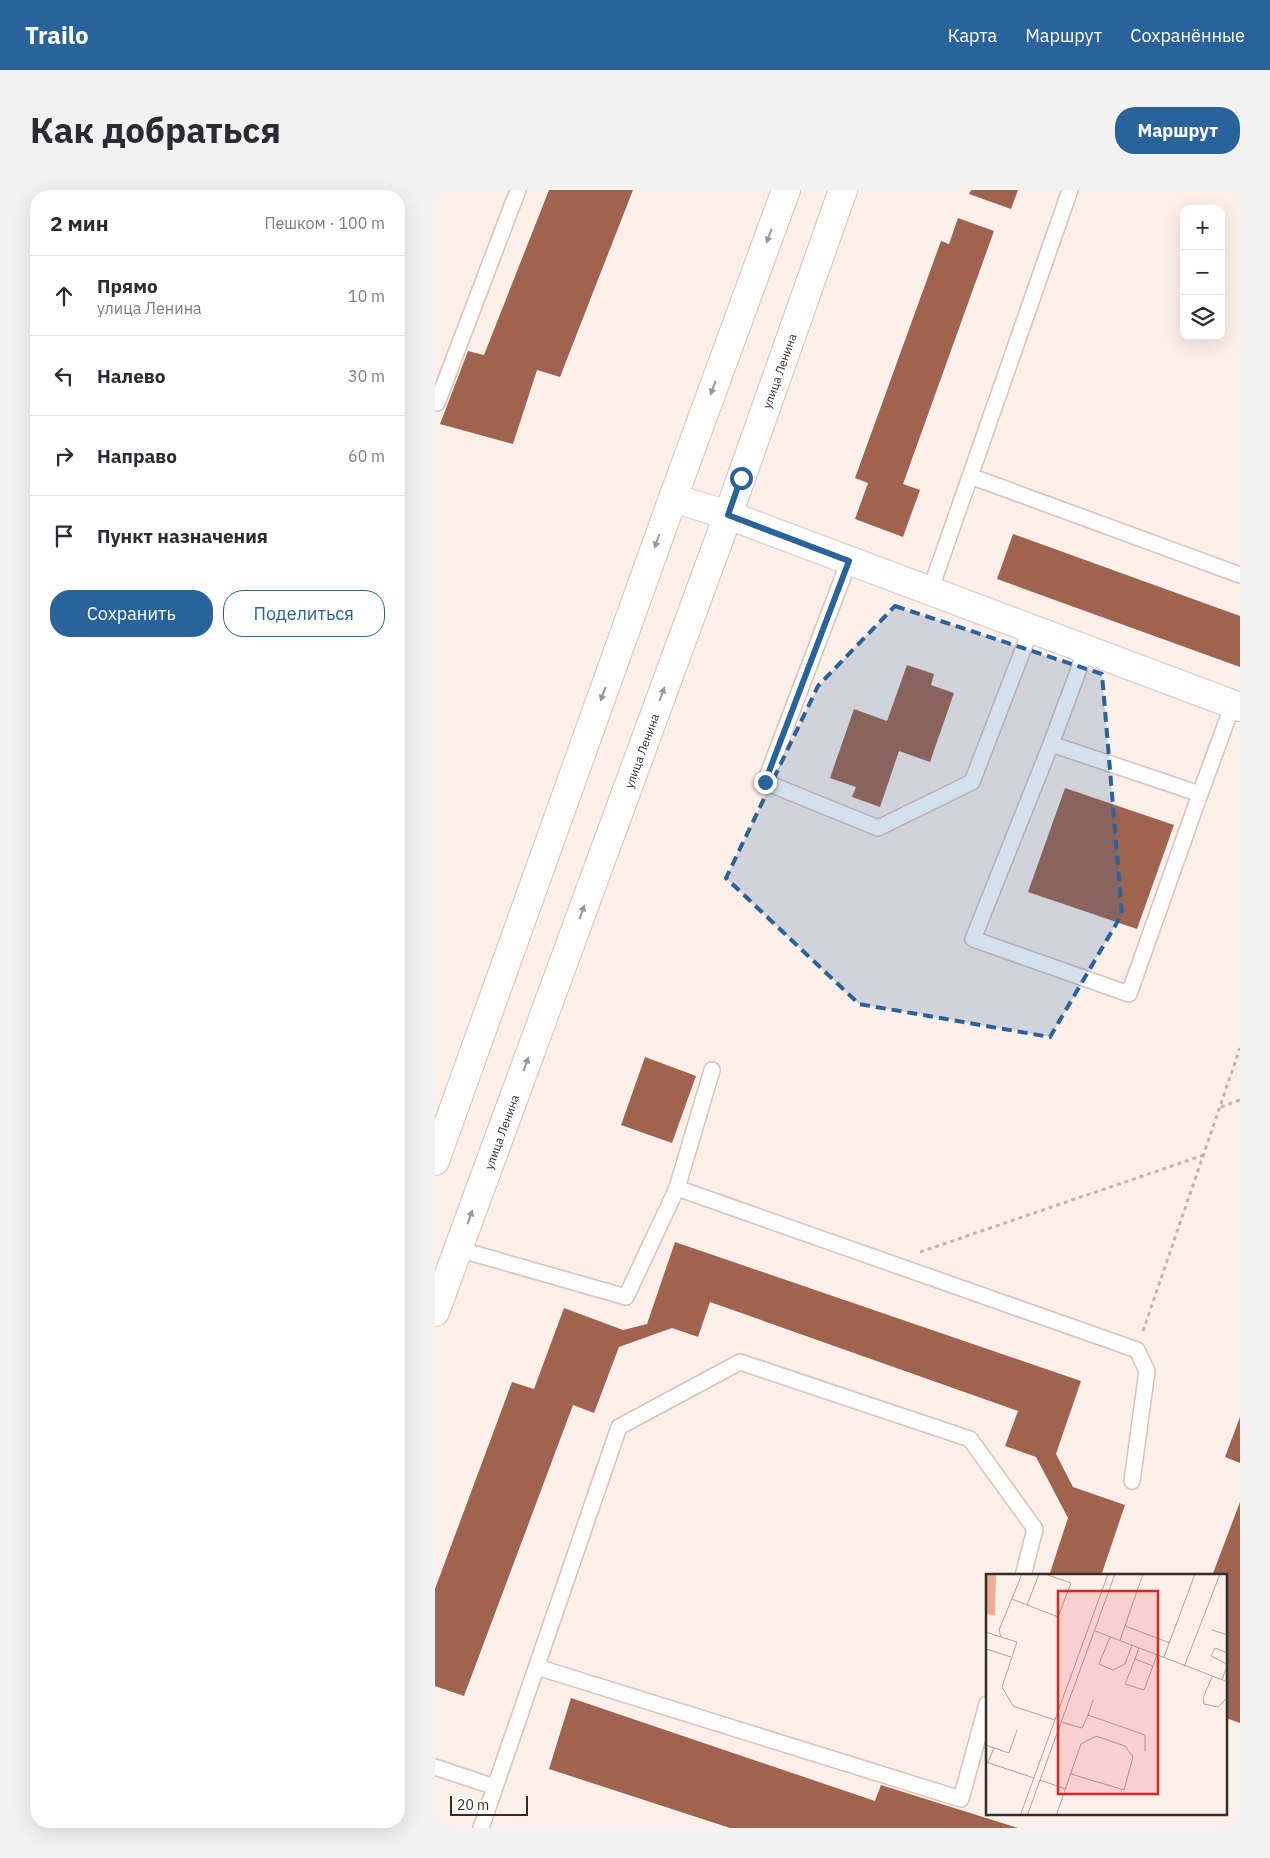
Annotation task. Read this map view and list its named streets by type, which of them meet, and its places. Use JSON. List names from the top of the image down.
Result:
{
  "streets": {
    "main road": ["улица Ленина"]
  },
  "scale_bar": "20 m",
  "page": {
    "header": "Trailo",
    "nav": ["Карта", "Маршрут", "Сохранённые"],
    "title": "Как добраться",
    "buttons": [
      "Маршрут",
      ["Сохранить", "Поделиться"]
    ],
    "heading": ["2 мин", "Пешком · 100 m"],
    "map_buttons": ["+", "−"],
    "list": [
      ["Прямо", "улица Ленина", "10 m"],
      ["Налево", "30 m"],
      ["Направо", "60 m"],
      "Пункт назначения"
    ],
    "scale": "20 m"
  }
}
